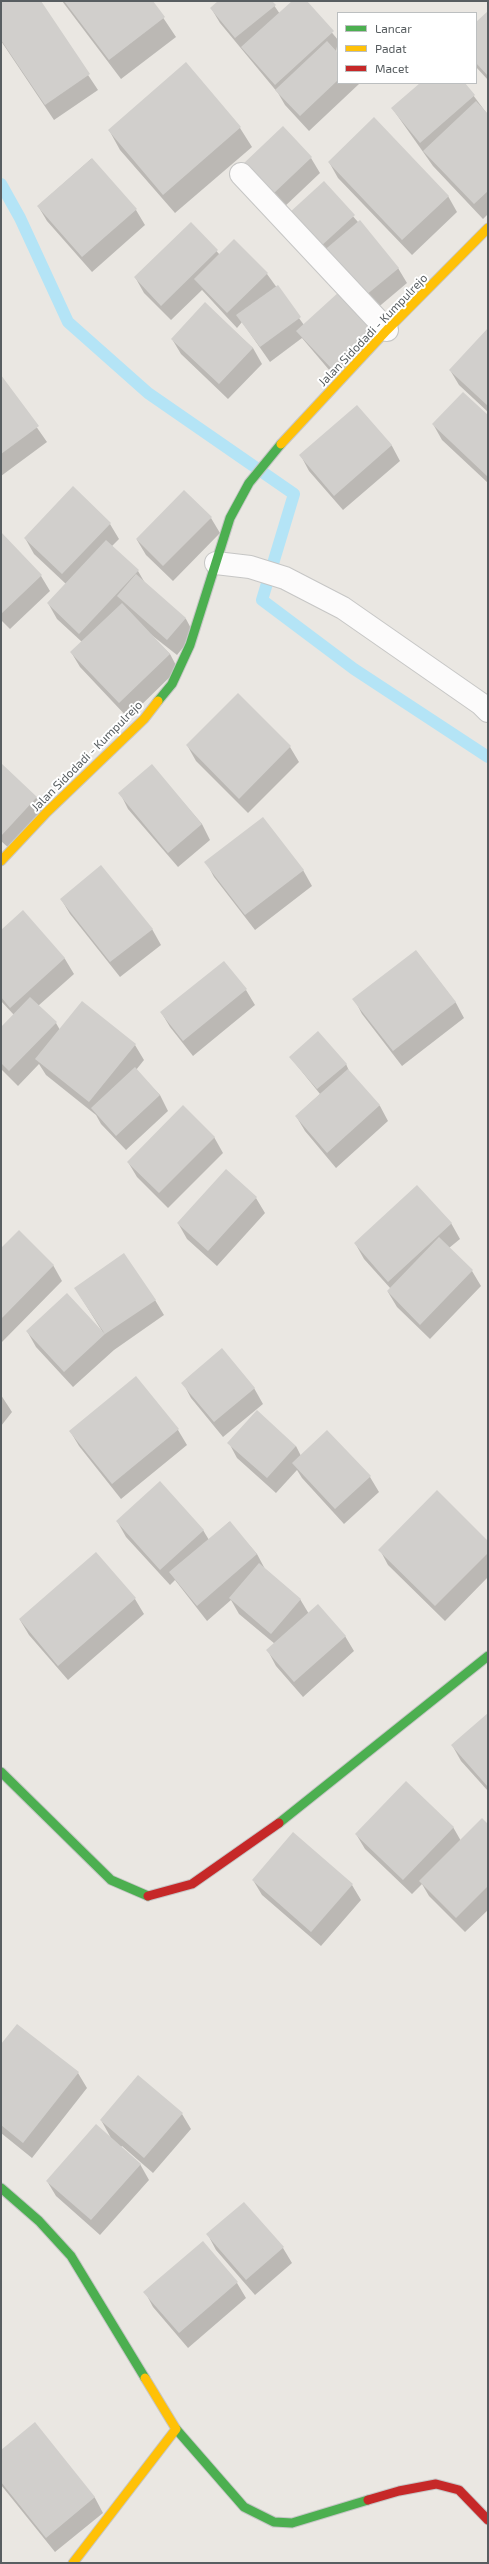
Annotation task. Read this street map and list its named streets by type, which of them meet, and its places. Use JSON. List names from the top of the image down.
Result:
{
  "streets": {
    "street": ["Jalan Sidodadi - Kumpulrejo"]
  },
  "legend": ["Lancar", "Padat", "Macet"]
}
